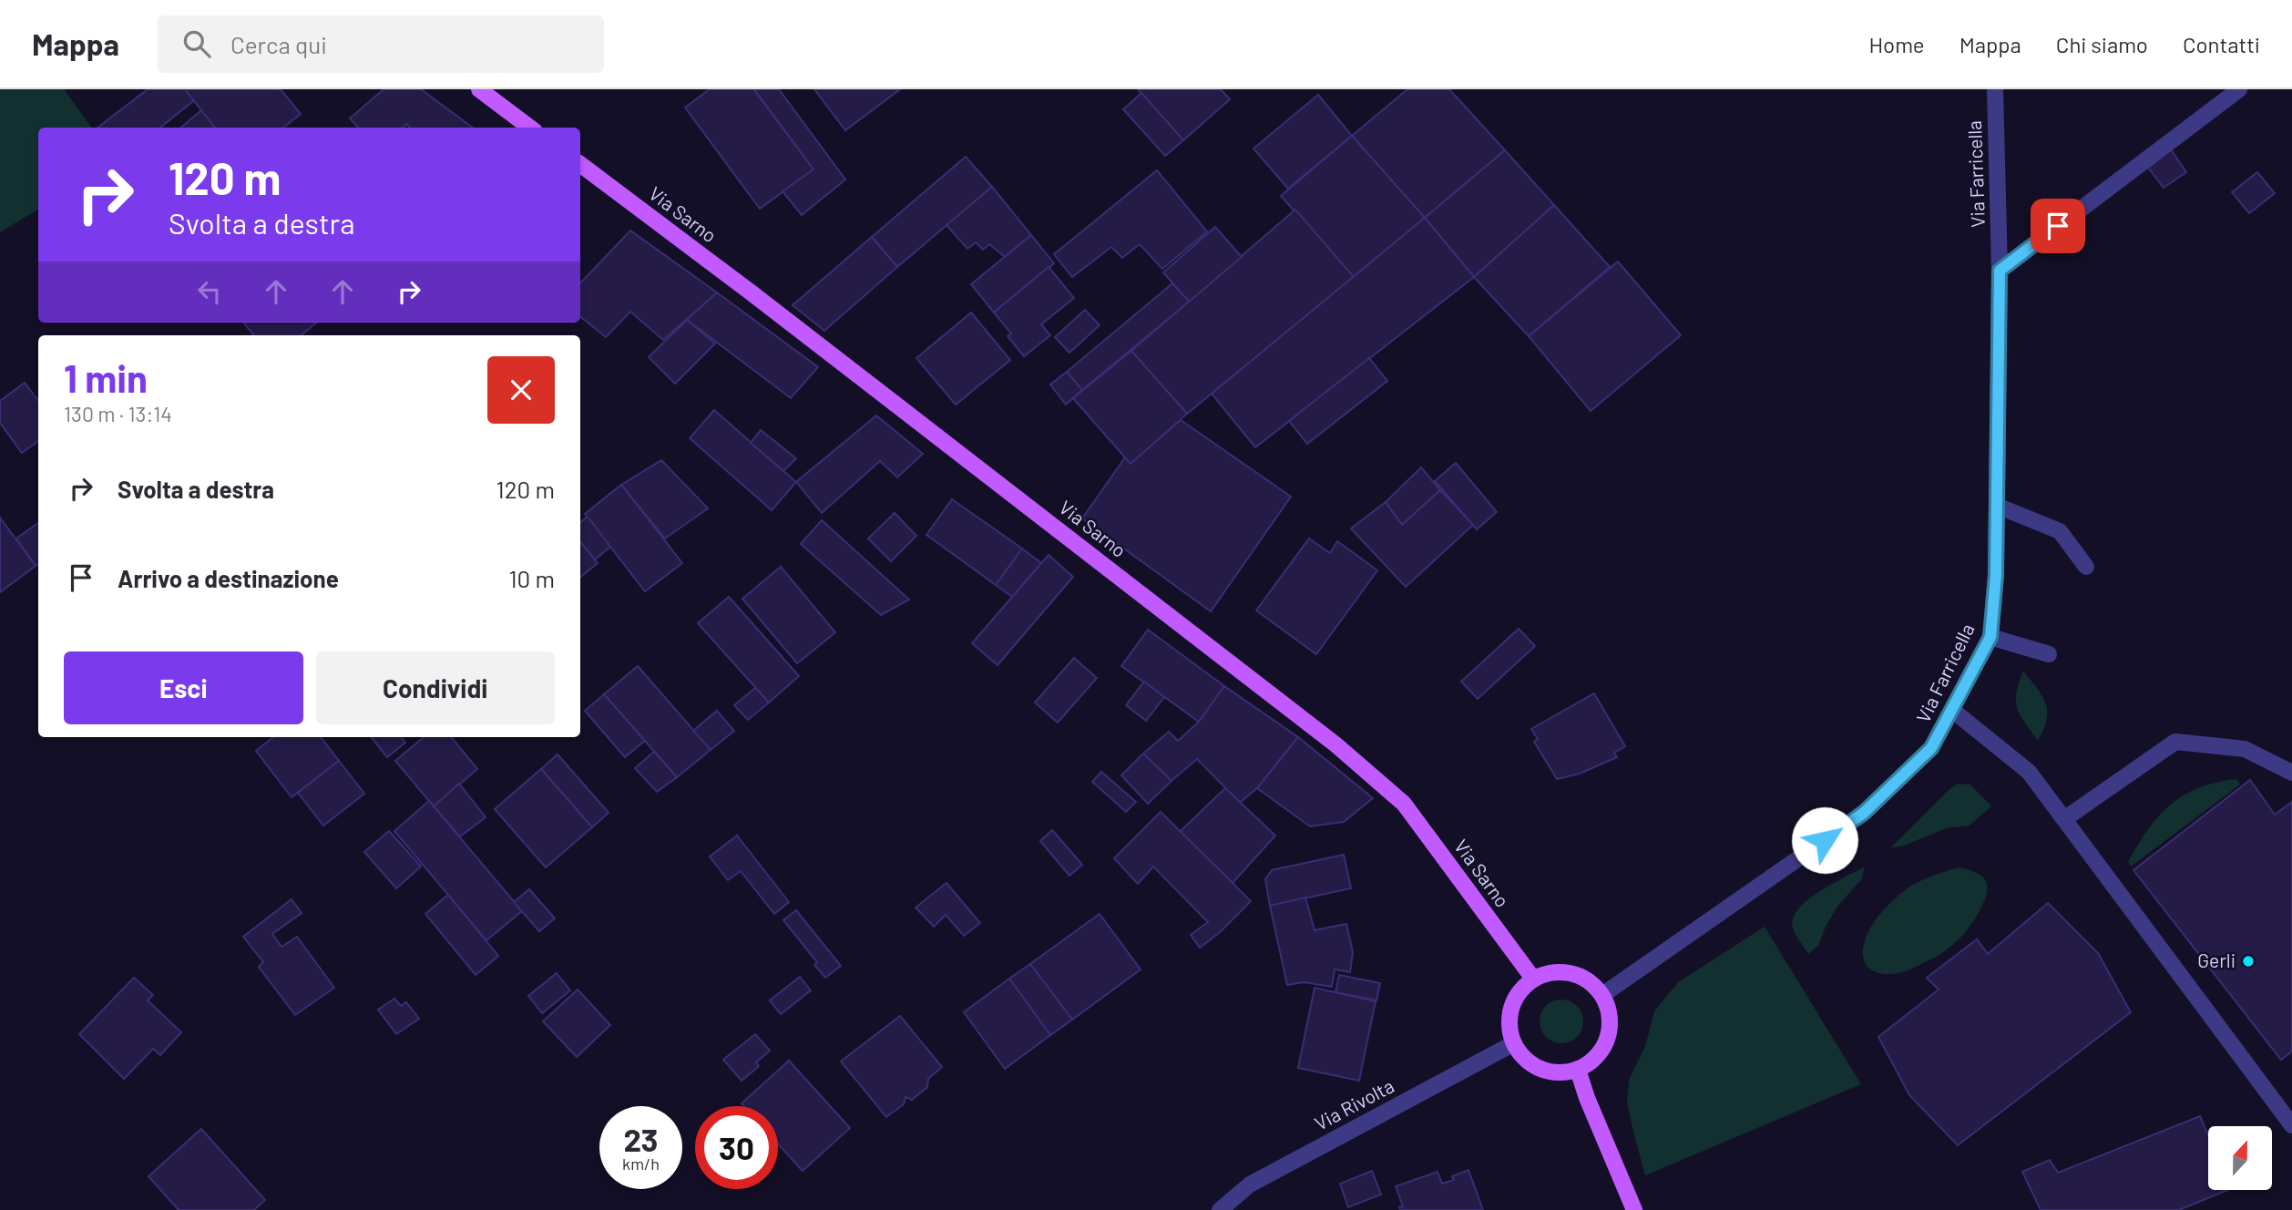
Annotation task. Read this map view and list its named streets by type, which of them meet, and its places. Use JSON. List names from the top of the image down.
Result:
{
  "streets": {
    "main road": ["Via Sarno"],
    "street": ["Via Farricella", "Via Rivolta"]
  },
  "crossings": [
    ["Via Farricella", "Via Sarno"],
    ["Via Farricella", "Via Rivolta"],
    ["Via Sarno", "Via Rivolta"]
  ],
  "places": ["Gerli"],
  "north": "top",
  "page": {
    "header": "Mappa",
    "search": "Cerca qui",
    "nav": [
      "Home",
      "Mappa",
      "Chi siamo",
      "Contatti"
    ],
    "turn": ["120 m", "Svolta a destra"],
    "heading": ["1 min", "130 m · 13:14"],
    "list": [
      {
        "name": "Svolta a destra",
        "value": "120 m"
      },
      {
        "name": "Arrivo a destinazione",
        "value": "10 m"
      }
    ],
    "buttons": ["Esci", "Condividi"],
    "speed": "23 km/h",
    "limit": "30"
  }
}
